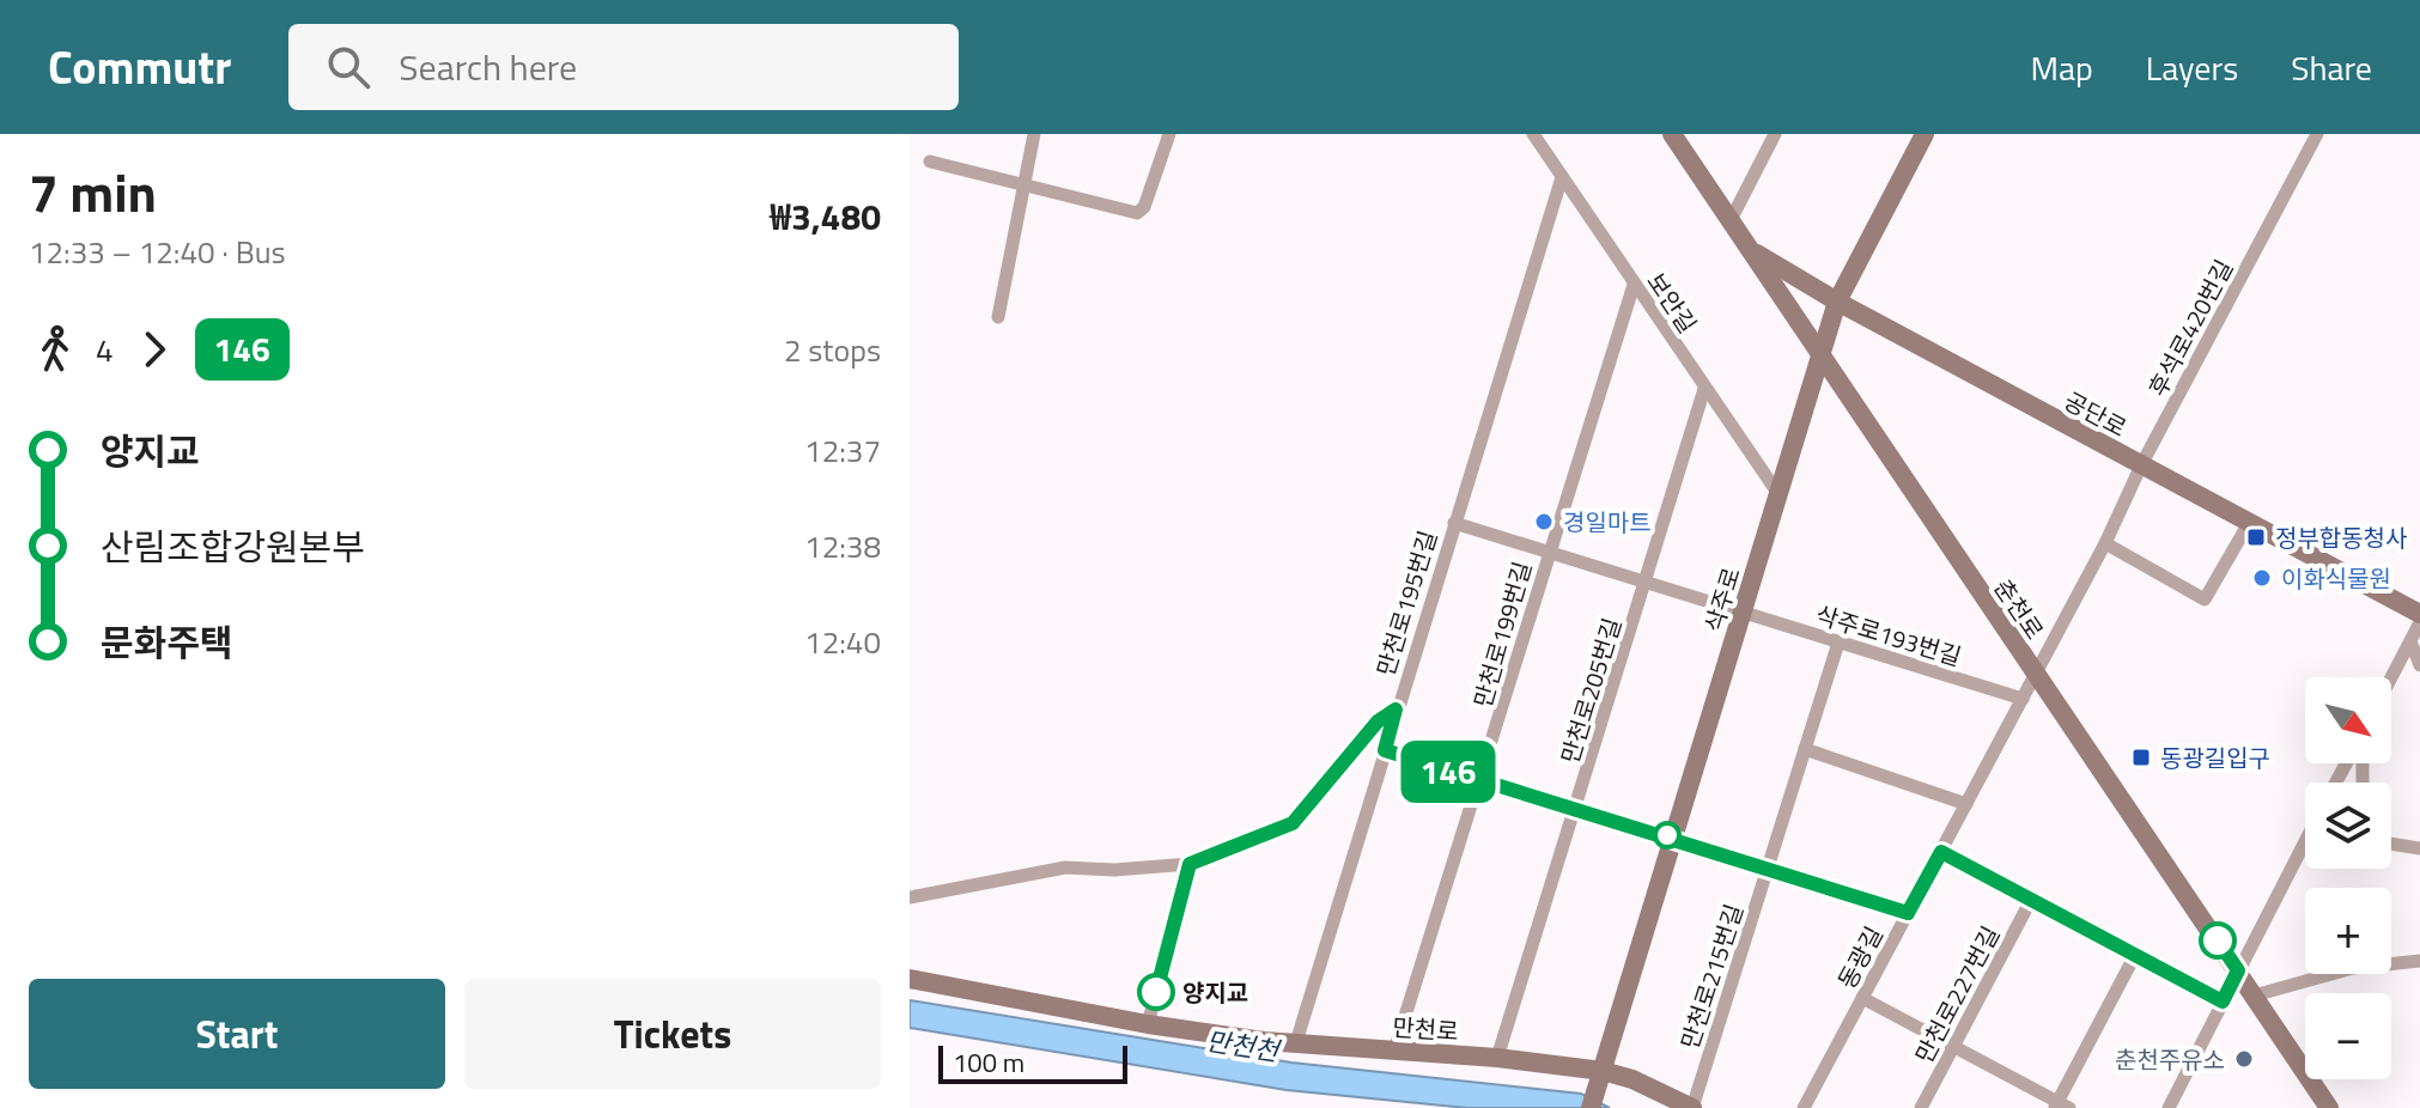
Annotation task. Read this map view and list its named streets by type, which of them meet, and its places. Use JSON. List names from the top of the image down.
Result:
{
  "streets": {
    "street": [
      "보안길",
      "후석로420번길",
      "공단로",
      "삭주로",
      "만천로195번길",
      "춘천로",
      "만천로199번길",
      "삭주로193번길",
      "만천로205번길",
      "동광길",
      "만천로215번길",
      "만천로227번길",
      "만천로"
    ]
  },
  "crossings": [
    ["보안길", "삭주로"],
    ["보안길", "만천로195번길"],
    ["보안길", "만천로199번길"],
    ["보안길", "만천로205번길"],
    ["후석로420번길", "공단로"],
    ["후석로420번길", "춘천로"],
    ["후석로420번길", "동광길"],
    ["공단로", "삭주로"],
    ["공단로", "춘천로"],
    ["삭주로", "춘천로"],
    ["삭주로", "삭주로193번길"],
    ["삭주로", "만천로"],
    ["만천로195번길", "삭주로193번길"],
    ["만천로195번길", "만천로"],
    ["춘천로", "동광길"],
    ["만천로199번길", "삭주로193번길"],
    ["만천로199번길", "만천로"],
    ["삭주로193번길", "만천로205번길"],
    ["삭주로193번길", "동광길"],
    ["삭주로193번길", "만천로215번길"],
    ["만천로205번길", "만천로"],
    ["만천로215번길", "만천로"]
  ],
  "water": ["만천천"],
  "places": {
    "other": [
      "경일마트",
      "이화식물원",
      "양지교",
      "춘천주유소"
    ],
    "transit": ["정부합동청사", "동광길입구"]
  },
  "lines": ["bus line 146"],
  "scale_bar": "100 m",
  "north": "bottom right",
  "page": {
    "header": "Commutr",
    "search": "Search here",
    "nav": ["Map", "Layers", "Share"],
    "heading": ["7 min", "12:33 – 12:40 · Bus", "₩3,480"],
    "on_map": "146",
    "legs": ["4", "146", "2 stops"],
    "list": [
      {
        "name": "양지교",
        "value": "12:37"
      },
      {
        "name": "산림조합강원본부",
        "value": "12:38"
      },
      {
        "name": "문화주택",
        "value": "12:40"
      }
    ],
    "map_buttons": ["+", "−"],
    "buttons": ["Start", "Tickets"],
    "scale": "100 m"
  }
}
